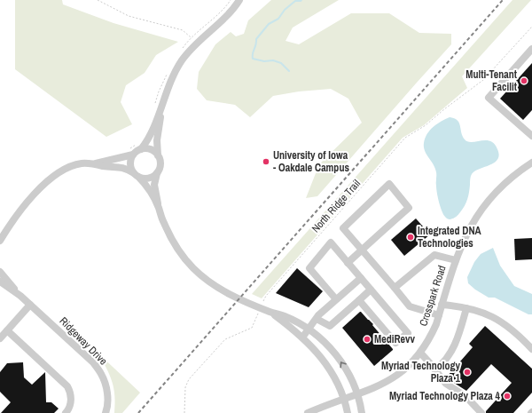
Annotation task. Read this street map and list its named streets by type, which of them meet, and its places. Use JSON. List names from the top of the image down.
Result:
{
  "streets": {
    "street": ["Crosspark Road", "Ridgeway Drive"],
    "path": ["North Ridge Trail"]
  },
  "places": [
    "Multi-Tenant Facilit",
    "University of Iowa - Oakdale Campus",
    "Integrated DNA Technologies",
    "MediRevv",
    "Myriad Technology Plaza 1",
    "Myriad Technology Plaza 4"
  ]
}
